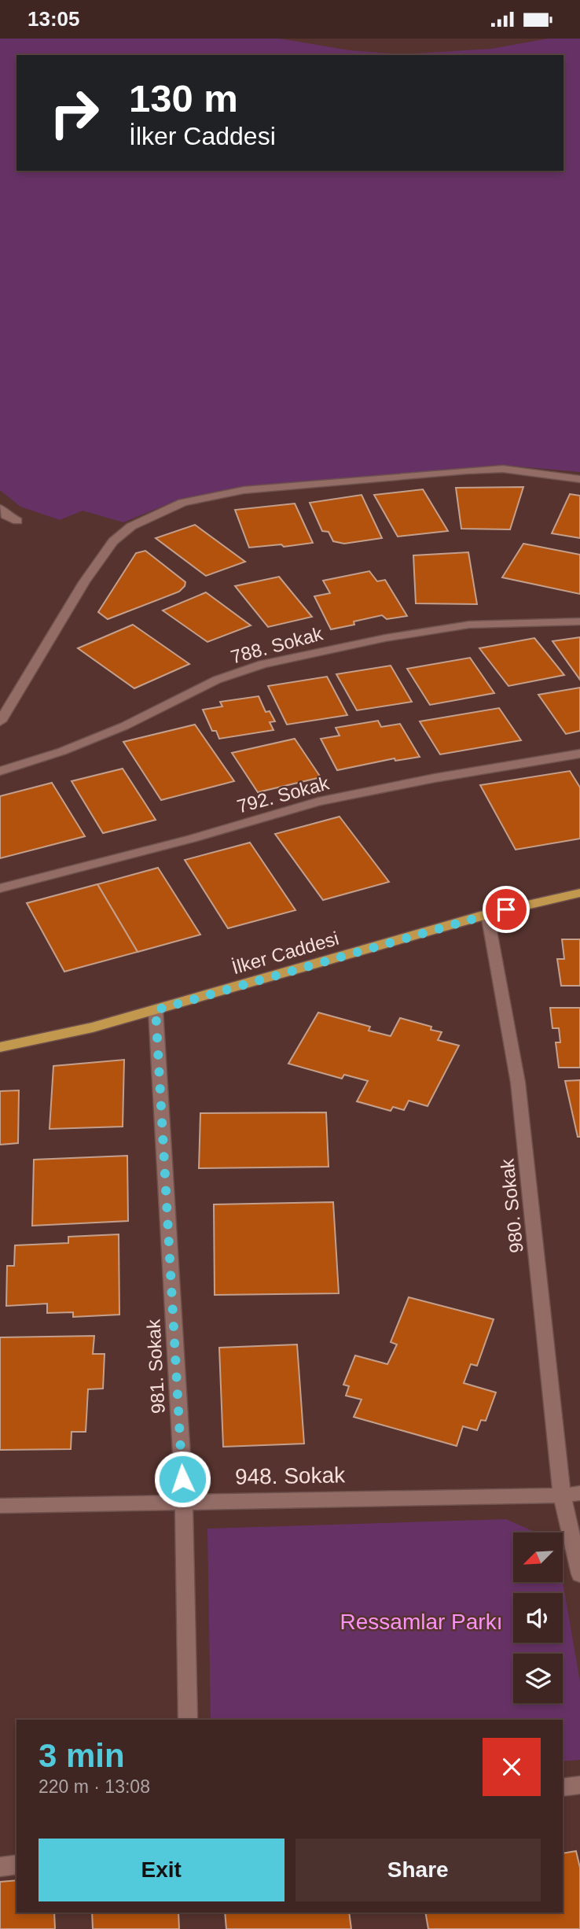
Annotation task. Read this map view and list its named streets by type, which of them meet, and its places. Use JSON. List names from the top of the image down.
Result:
{
  "streets": {
    "main road": ["İlker Caddesi"],
    "street": [
      "788. Sokak",
      "792. Sokak",
      "980. Sokak",
      "981. Sokak",
      "948. Sokak"
    ]
  },
  "crossings": [
    ["İlker Caddesi", "980. Sokak"],
    ["İlker Caddesi", "981. Sokak"],
    ["980. Sokak", "948. Sokak"],
    ["981. Sokak", "948. Sokak"]
  ],
  "parks": ["Ressamlar Parkı"],
  "north": "bottom left",
  "page": {
    "status": "13:05",
    "turn": ["130 m", "İlker Caddesi"],
    "heading": ["3 min", "220 m · 13:08"],
    "buttons": ["Exit", "Share"]
  }
}
